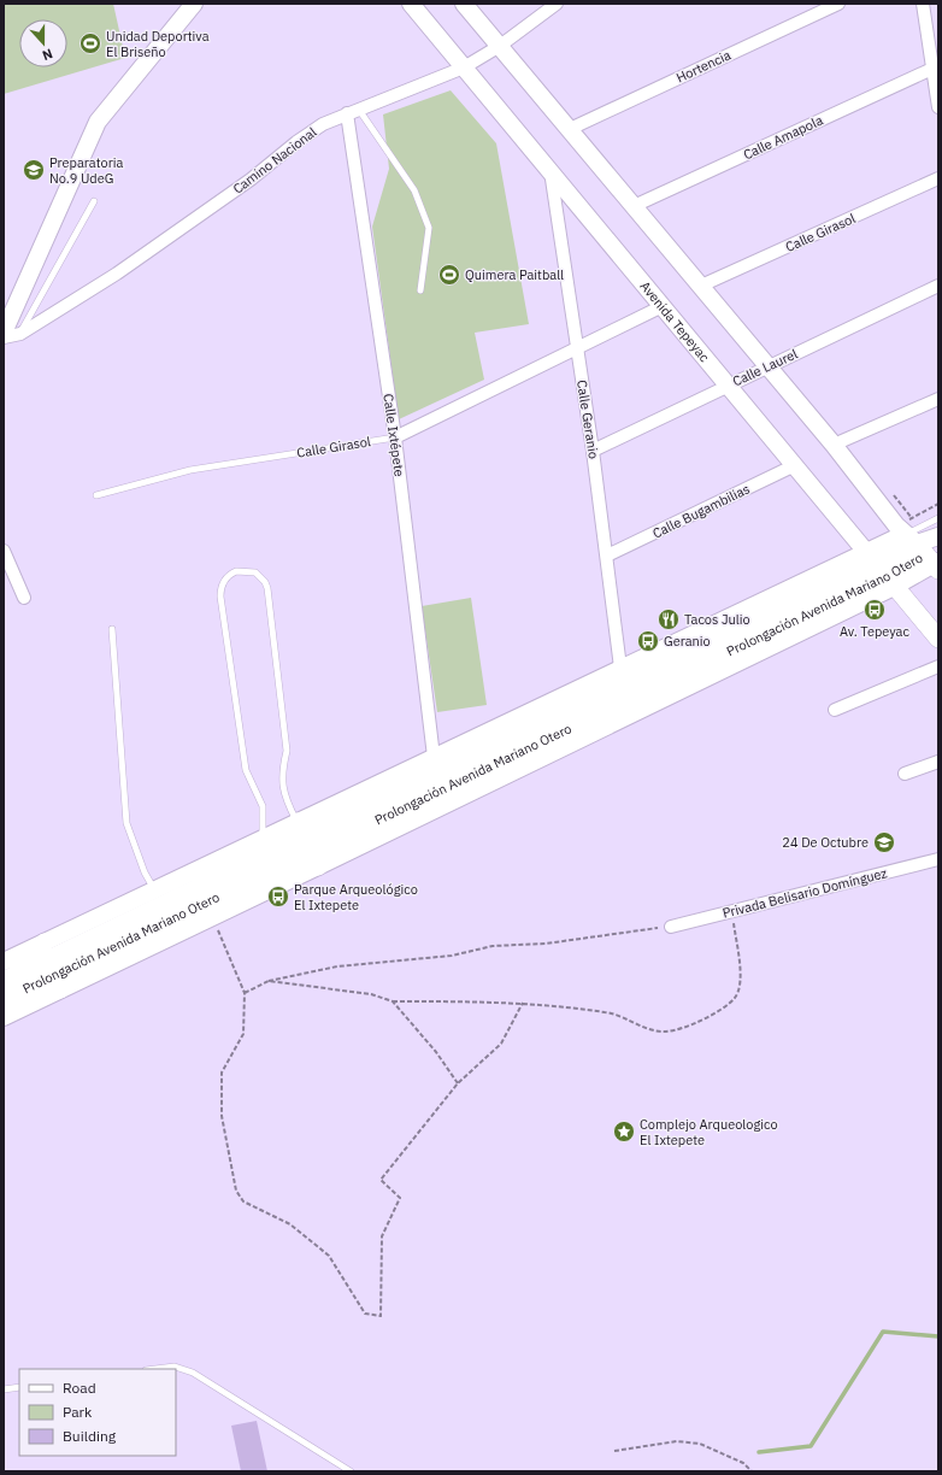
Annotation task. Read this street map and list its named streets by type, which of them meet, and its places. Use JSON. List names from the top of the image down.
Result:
{
  "streets": {
    "main road": ["Avenida Tepeyac", "Prolongación Avenida Mariano Otero"],
    "street": [
      "Hortencia",
      "Calle Amapola",
      "Camino Nacional",
      "Calle Girasol",
      "Calle Laurel",
      "Calle Geranio",
      "Calle Ixtépete",
      "Calle Bugambilias",
      "Privada Belisario Domínguez"
    ]
  },
  "crossings": [
    ["Camino Nacional", "Avenida Tepeyac"],
    ["Camino Nacional", "Calle Ixtépete"],
    ["Calle Girasol", "Avenida Tepeyac"],
    ["Calle Girasol", "Calle Geranio"],
    ["Calle Girasol", "Calle Ixtépete"],
    ["Avenida Tepeyac", "Calle Laurel"],
    ["Avenida Tepeyac", "Calle Geranio"],
    ["Avenida Tepeyac", "Calle Bugambilias"],
    ["Avenida Tepeyac", "Prolongación Avenida Mariano Otero"],
    ["Calle Laurel", "Calle Geranio"],
    ["Calle Geranio", "Calle Bugambilias"],
    ["Calle Geranio", "Prolongación Avenida Mariano Otero"],
    ["Calle Ixtépete", "Prolongación Avenida Mariano Otero"]
  ],
  "places": {
    "sports": ["Unidad Deportiva El Briseño", "Quimera Paitball"],
    "school or university": ["Preparatoria No.9 UdeG", "24 De Octubre"],
    "bus stop": ["Av. Tepeyac", "Geranio", "Parque Arqueológico El Ixtepete"],
    "restaurant": ["Tacos Julio"],
    "place": ["Complejo Arqueologico El Ixtepete"]
  },
  "legend": ["Road", "Park", "Building"],
  "north": "bottom"
}
